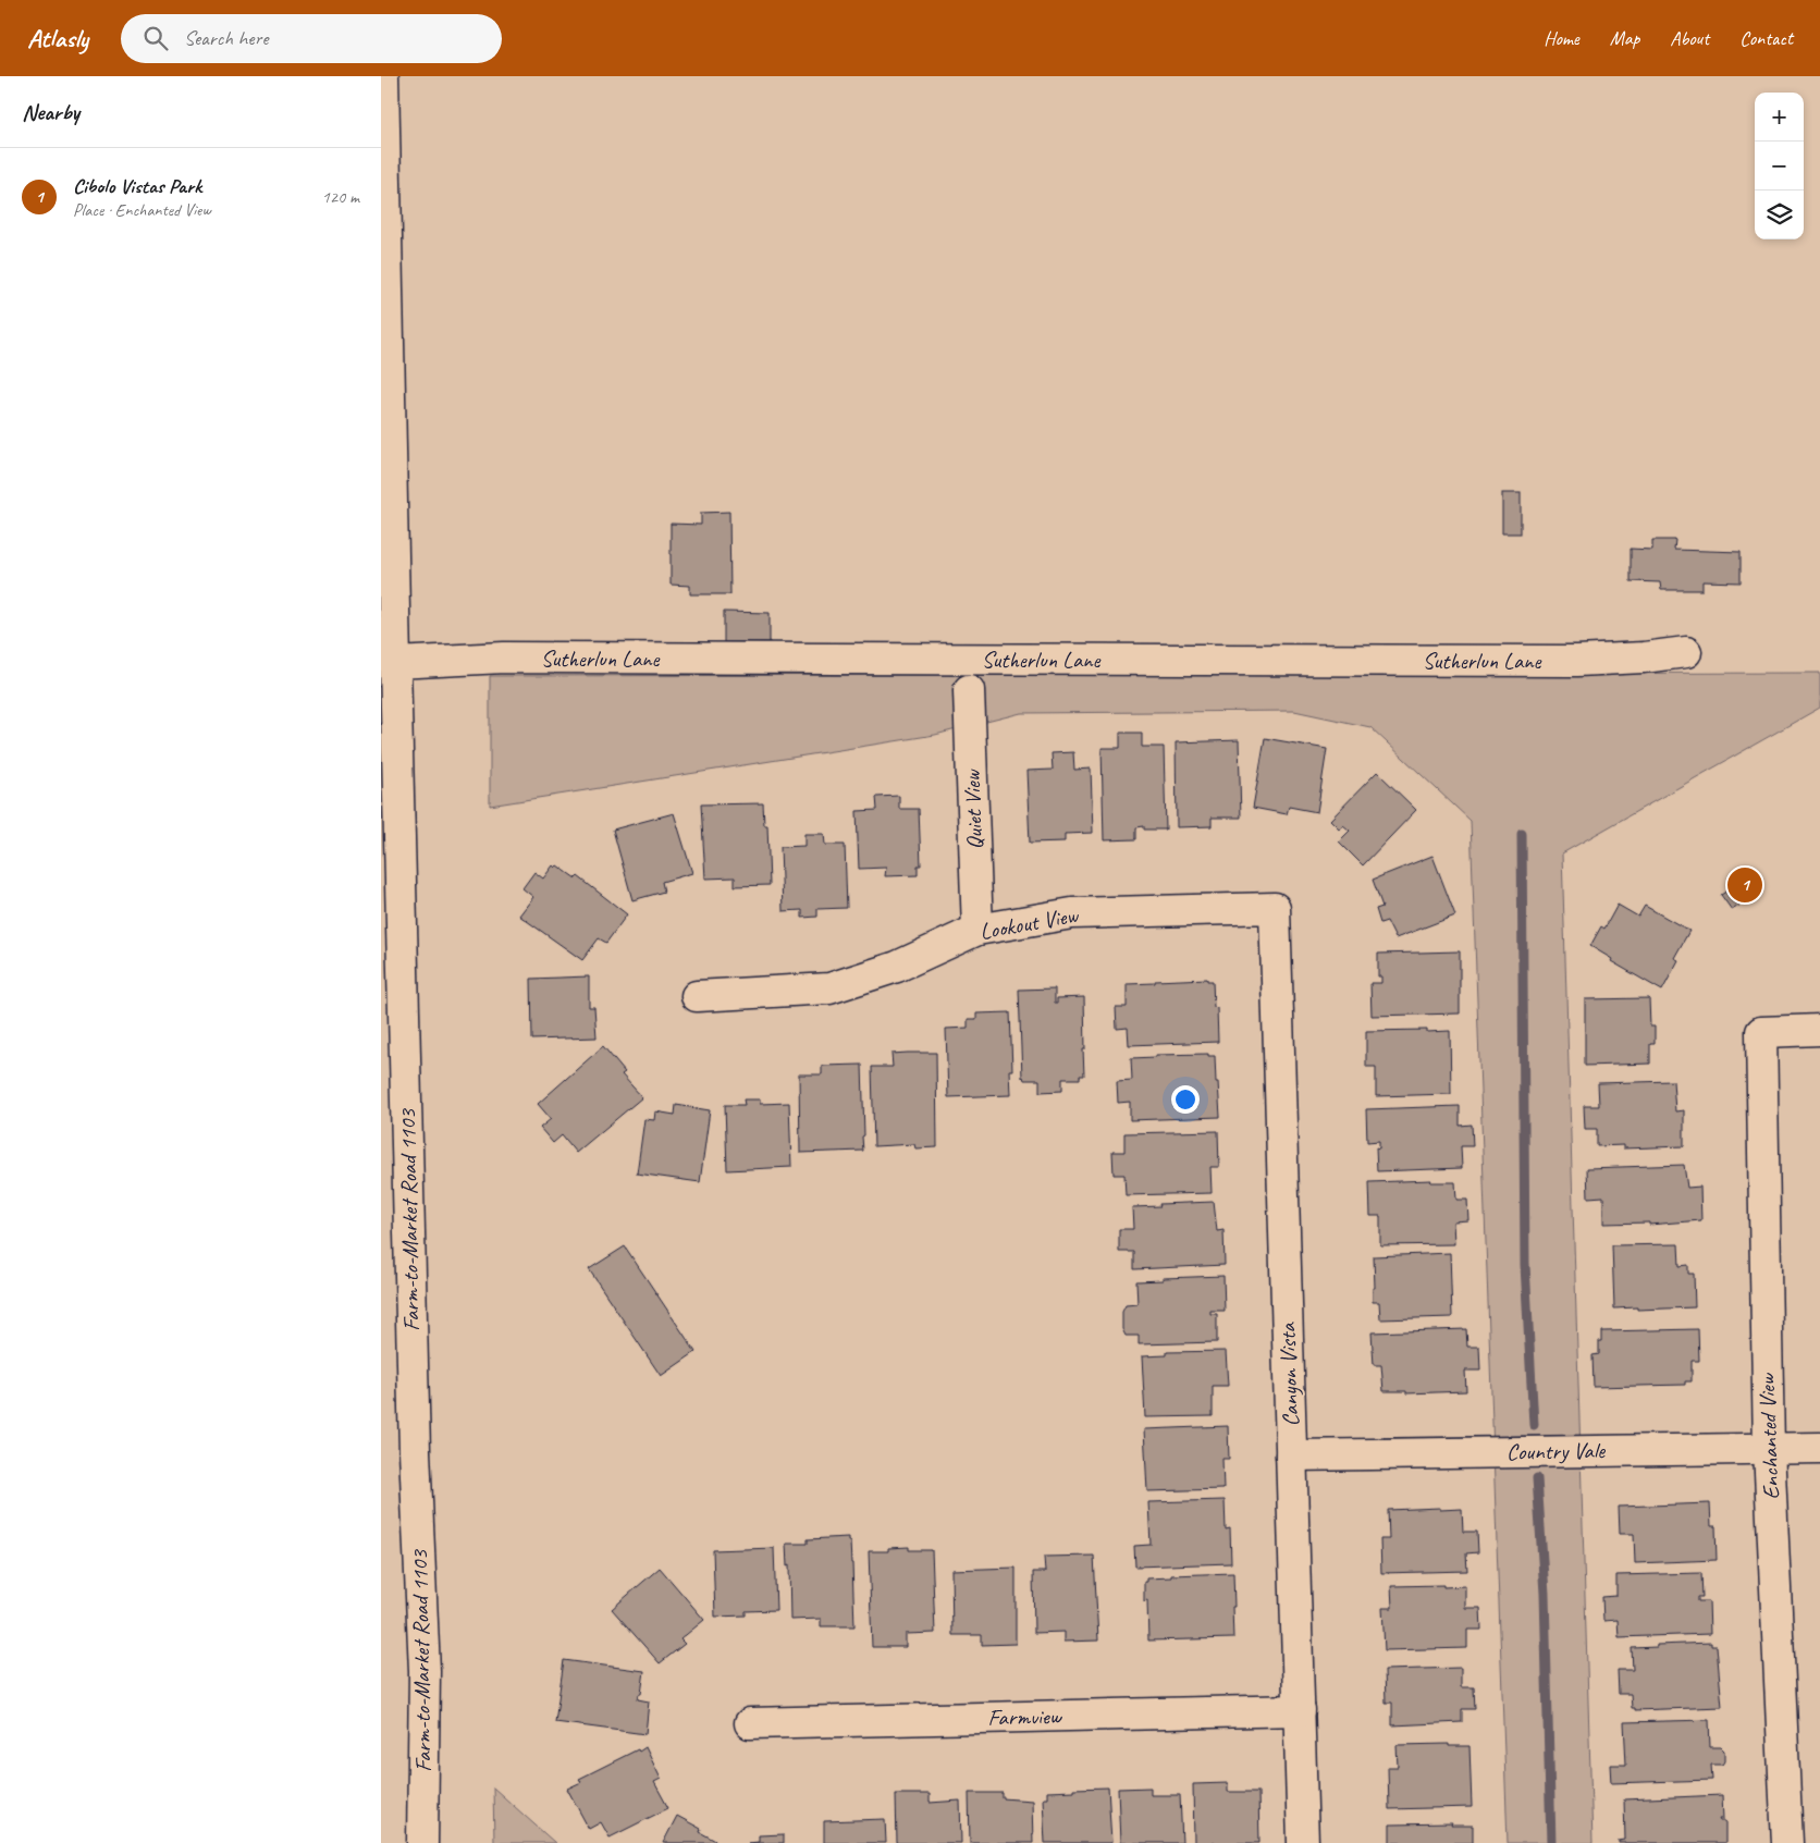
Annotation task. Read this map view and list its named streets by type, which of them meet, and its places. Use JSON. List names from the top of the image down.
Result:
{
  "streets": {
    "street": [
      "Sutherlun Lane",
      "Quiet View",
      "Lookout View",
      "Farm-to-Market Road 1103",
      "Canyon Vista",
      "Enchanted View",
      "Country Vale",
      "Farmview"
    ]
  },
  "crossings": [
    ["Sutherlun Lane", "Farm-to-Market Road 1103"],
    ["Quiet View", "Lookout View"],
    ["Lookout View", "Canyon Vista"],
    ["Canyon Vista", "Country Vale"],
    ["Canyon Vista", "Farmview"],
    ["Enchanted View", "Country Vale"]
  ],
  "page": {
    "header": "Atlasly",
    "search": "Search here",
    "nav": [
      "Home",
      "Map",
      "About",
      "Contact"
    ],
    "heading": "Nearby",
    "map_buttons": ["+", "−"],
    "list": [
      {
        "mark": "1",
        "name": "Cibolo Vistas Park",
        "note": "Place · Enchanted View",
        "value": "120 m"
      }
    ],
    "pins": "1"
  }
}
